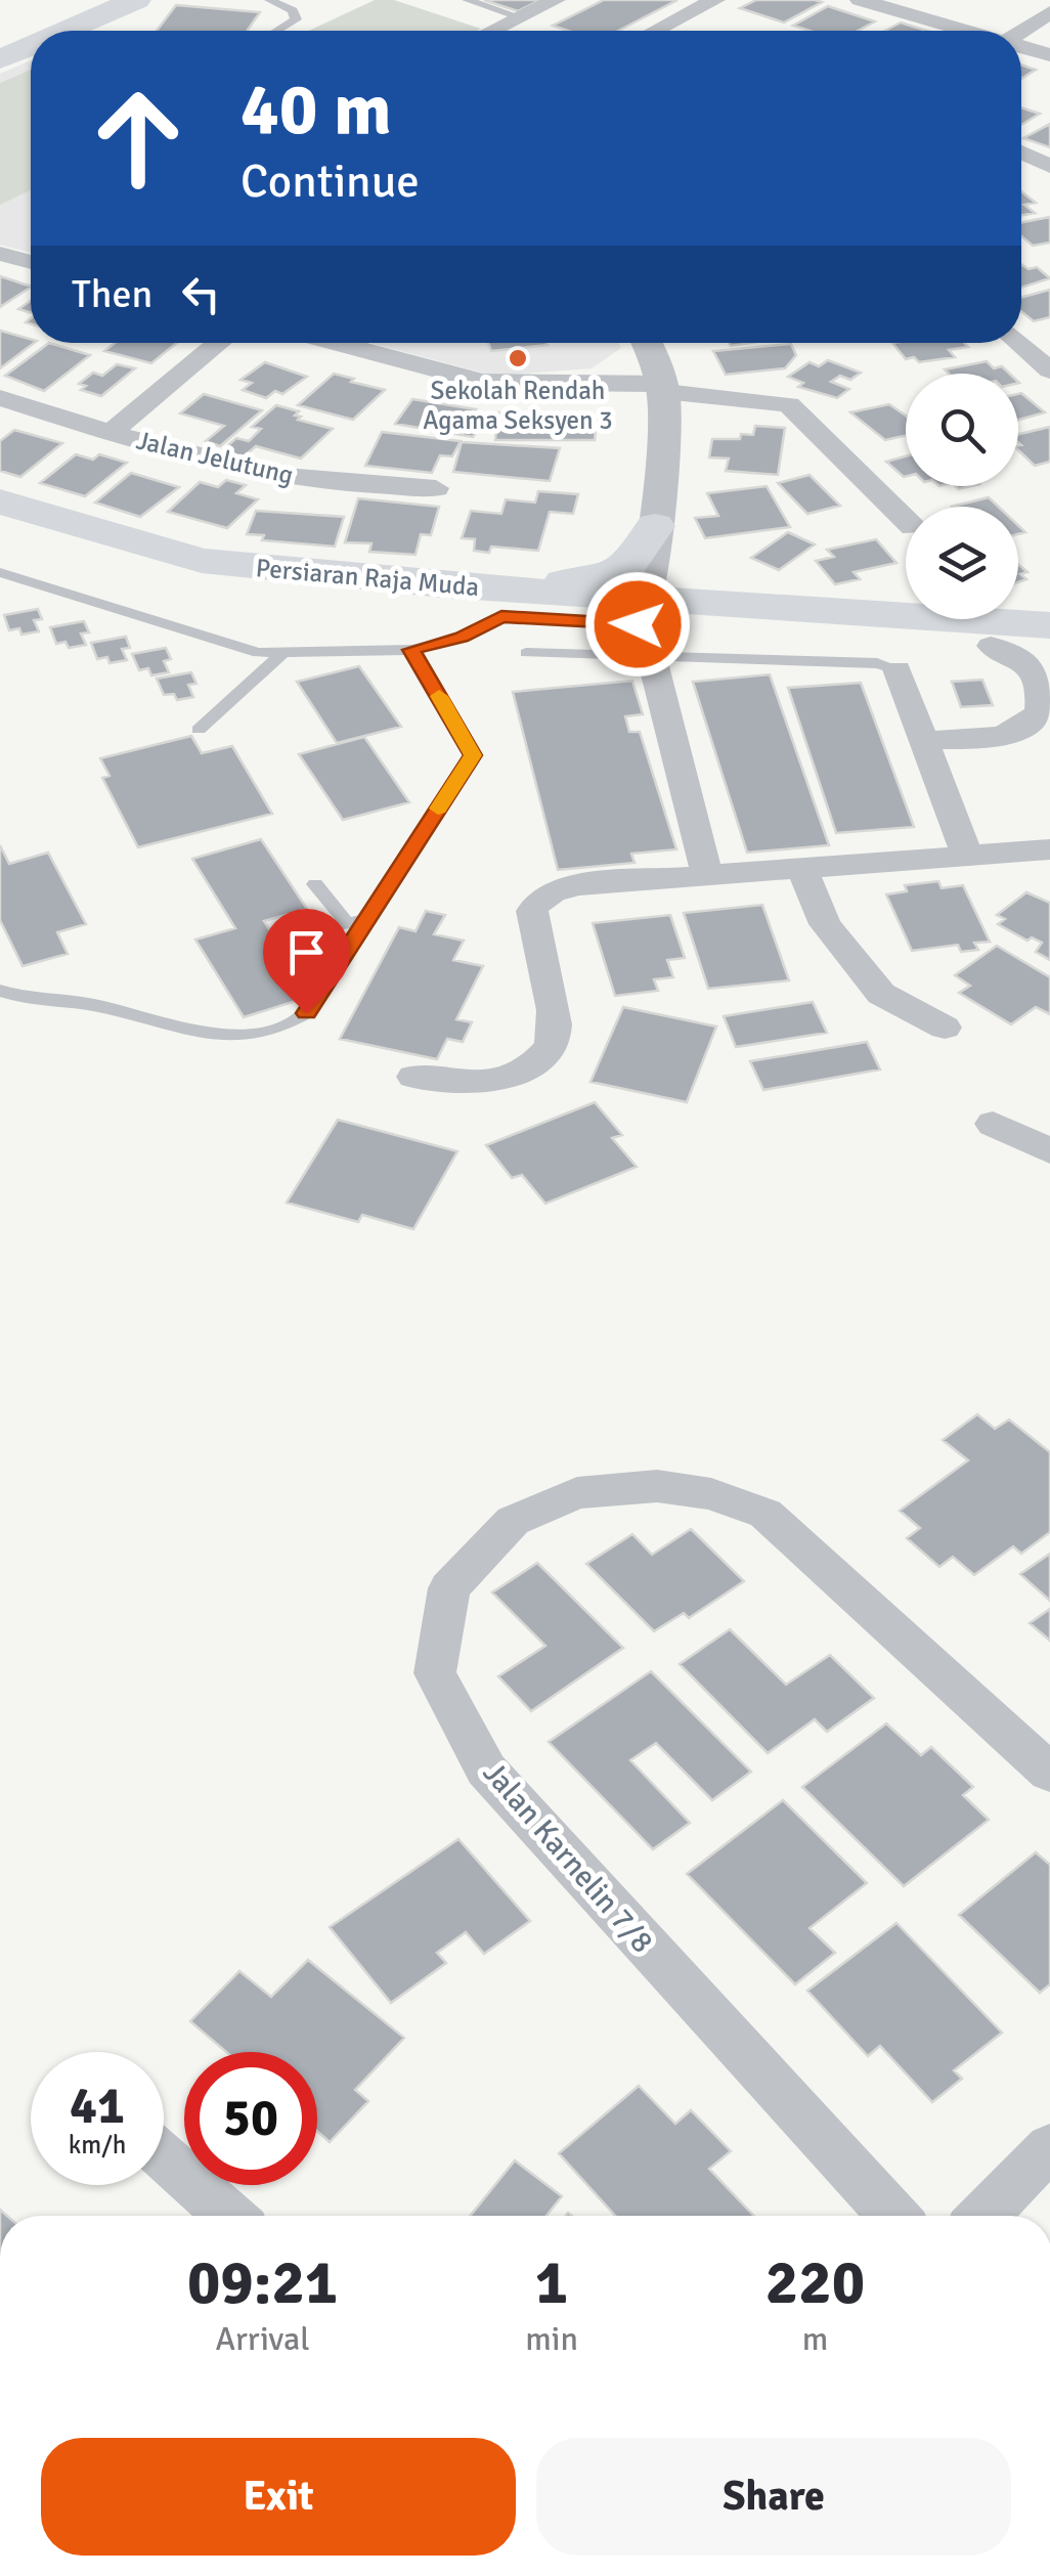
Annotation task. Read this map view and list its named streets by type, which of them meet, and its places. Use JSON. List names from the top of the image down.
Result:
{
  "streets": {
    "main road": ["Persiaran Raja Muda"],
    "street": ["Jalan Jelutung", "Jalan Karnelin 7/8"]
  },
  "places": ["Sekolah Rendah Agama Seksyen 3"],
  "page": {
    "turn": ["40 m", "Continue"],
    "then": "Then",
    "speed": "41 km/h",
    "limit": "50",
    "eta": [
      "09:21",
      "Arrival",
      "1",
      "min",
      "220",
      "m"
    ],
    "buttons": ["Exit", "Share"]
  }
}
